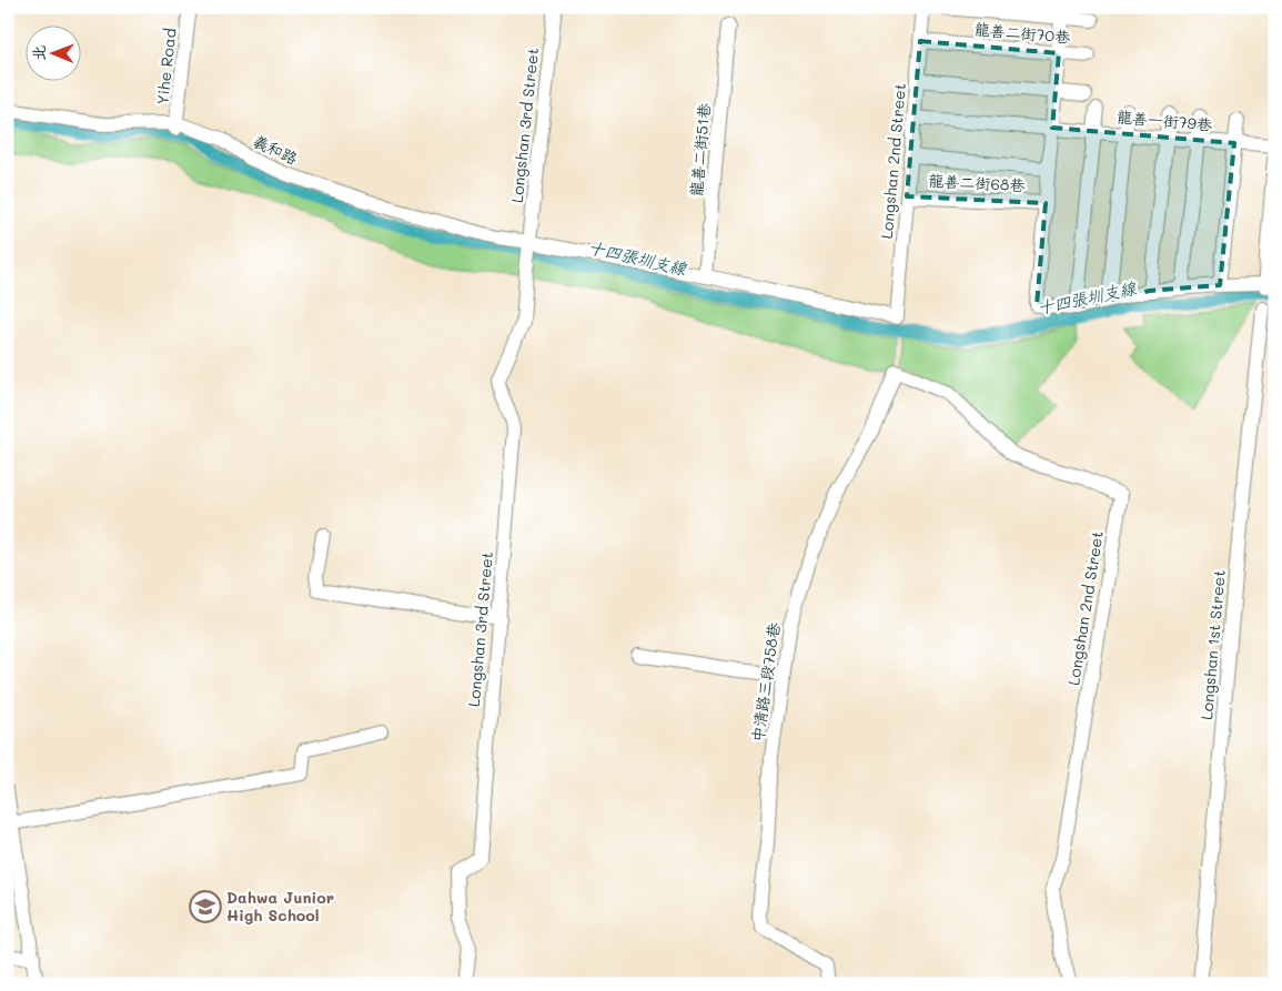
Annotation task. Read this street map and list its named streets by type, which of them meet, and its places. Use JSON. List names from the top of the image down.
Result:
{
  "streets": {
    "street": [
      "龍善二街70巷",
      "Yihe Road",
      "龍善一街79巷",
      "Longshan 3rd Street",
      "義和路",
      "龍善二街51巷",
      "Longshan 2nd Street",
      "龍善二街68巷",
      "Longshan 1st Street",
      "中清路三段758巷"
    ]
  },
  "crossings": [
    ["龍善二街70巷", "Longshan 2nd Street"],
    ["龍善二街70巷", "龍善二街68巷"],
    ["Yihe Road", "義和路"],
    ["龍善一街79巷", "龍善二街68巷"],
    ["Longshan 3rd Street", "義和路"],
    ["龍善二街51巷", "Longshan 2nd Street"],
    ["Longshan 2nd Street", "龍善二街68巷"],
    ["Longshan 2nd Street", "中清路三段758巷"]
  ],
  "water": ["十四張圳支線"],
  "places": {
    "school or university": ["Dahwa Junior High School"]
  },
  "north": "left"
}
